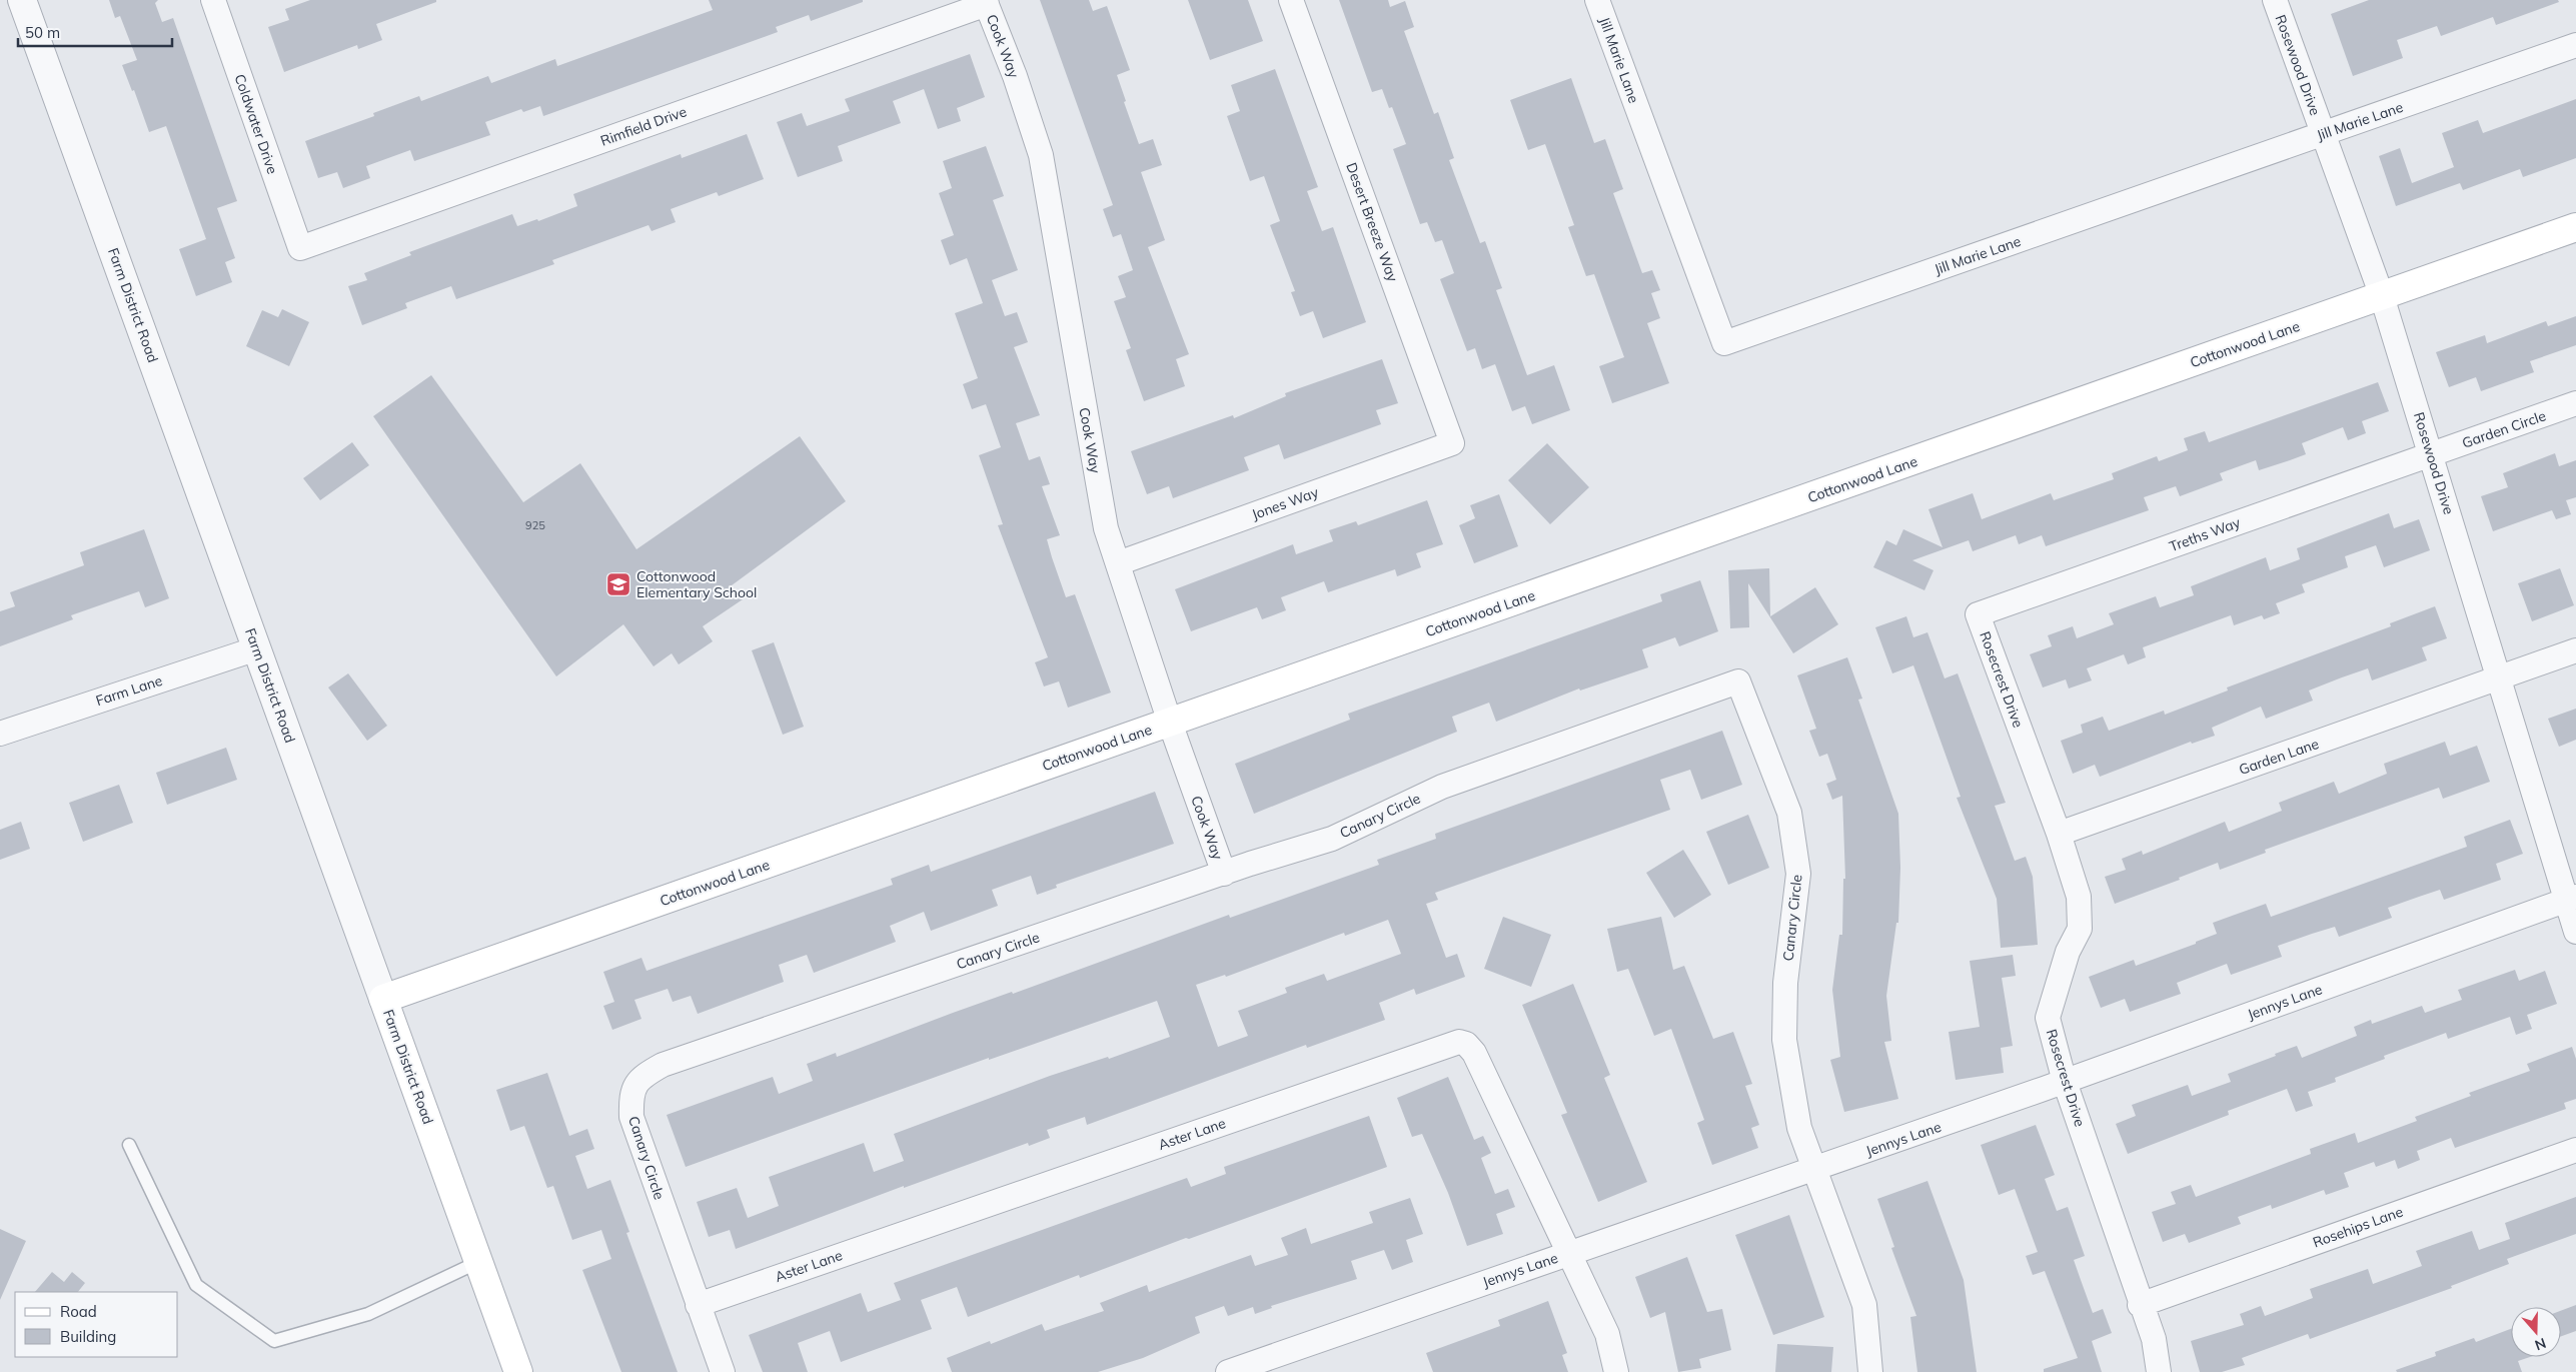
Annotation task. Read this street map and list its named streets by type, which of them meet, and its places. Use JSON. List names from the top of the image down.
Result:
{
  "streets": {
    "main road": ["Farm District Road", "Cottonwood Lane"],
    "street": [
      "Cook Way",
      "Jill Marie Lane",
      "Rosewood Drive",
      "Coldwater Drive",
      "Rimfield Drive",
      "Desert Breeze Way",
      "Garden Circle",
      "Jones Way",
      "Treths Way",
      "Rosecrest Drive",
      "Farm Lane",
      "Garden Lane",
      "Canary Circle",
      "Jennys Lane",
      "Aster Lane",
      "Rosehips Lane"
    ]
  },
  "crossings": [
    ["Cook Way", "Rimfield Drive"],
    ["Cook Way", "Cottonwood Lane"],
    ["Cook Way", "Jones Way"],
    ["Cook Way", "Canary Circle"],
    ["Jill Marie Lane", "Rosewood Drive"],
    ["Rosewood Drive", "Cottonwood Lane"],
    ["Rosewood Drive", "Garden Circle"],
    ["Rosewood Drive", "Treths Way"],
    ["Rosewood Drive", "Garden Lane"],
    ["Rosewood Drive", "Jennys Lane"],
    ["Coldwater Drive", "Rimfield Drive"],
    ["Desert Breeze Way", "Jones Way"],
    ["Farm District Road", "Cottonwood Lane"],
    ["Farm District Road", "Farm Lane"],
    ["Garden Circle", "Treths Way"],
    ["Treths Way", "Rosecrest Drive"],
    ["Rosecrest Drive", "Garden Lane"],
    ["Rosecrest Drive", "Jennys Lane"],
    ["Rosecrest Drive", "Rosehips Lane"],
    ["Canary Circle", "Jennys Lane"],
    ["Canary Circle", "Aster Lane"],
    ["Jennys Lane", "Aster Lane"]
  ],
  "places": {
    "school or university": ["Cottonwood Elementary School"]
  },
  "house_numbers": ["925"],
  "legend": ["Road", "Building"],
  "scale_bar": "50 m",
  "north": "bottom"
}
